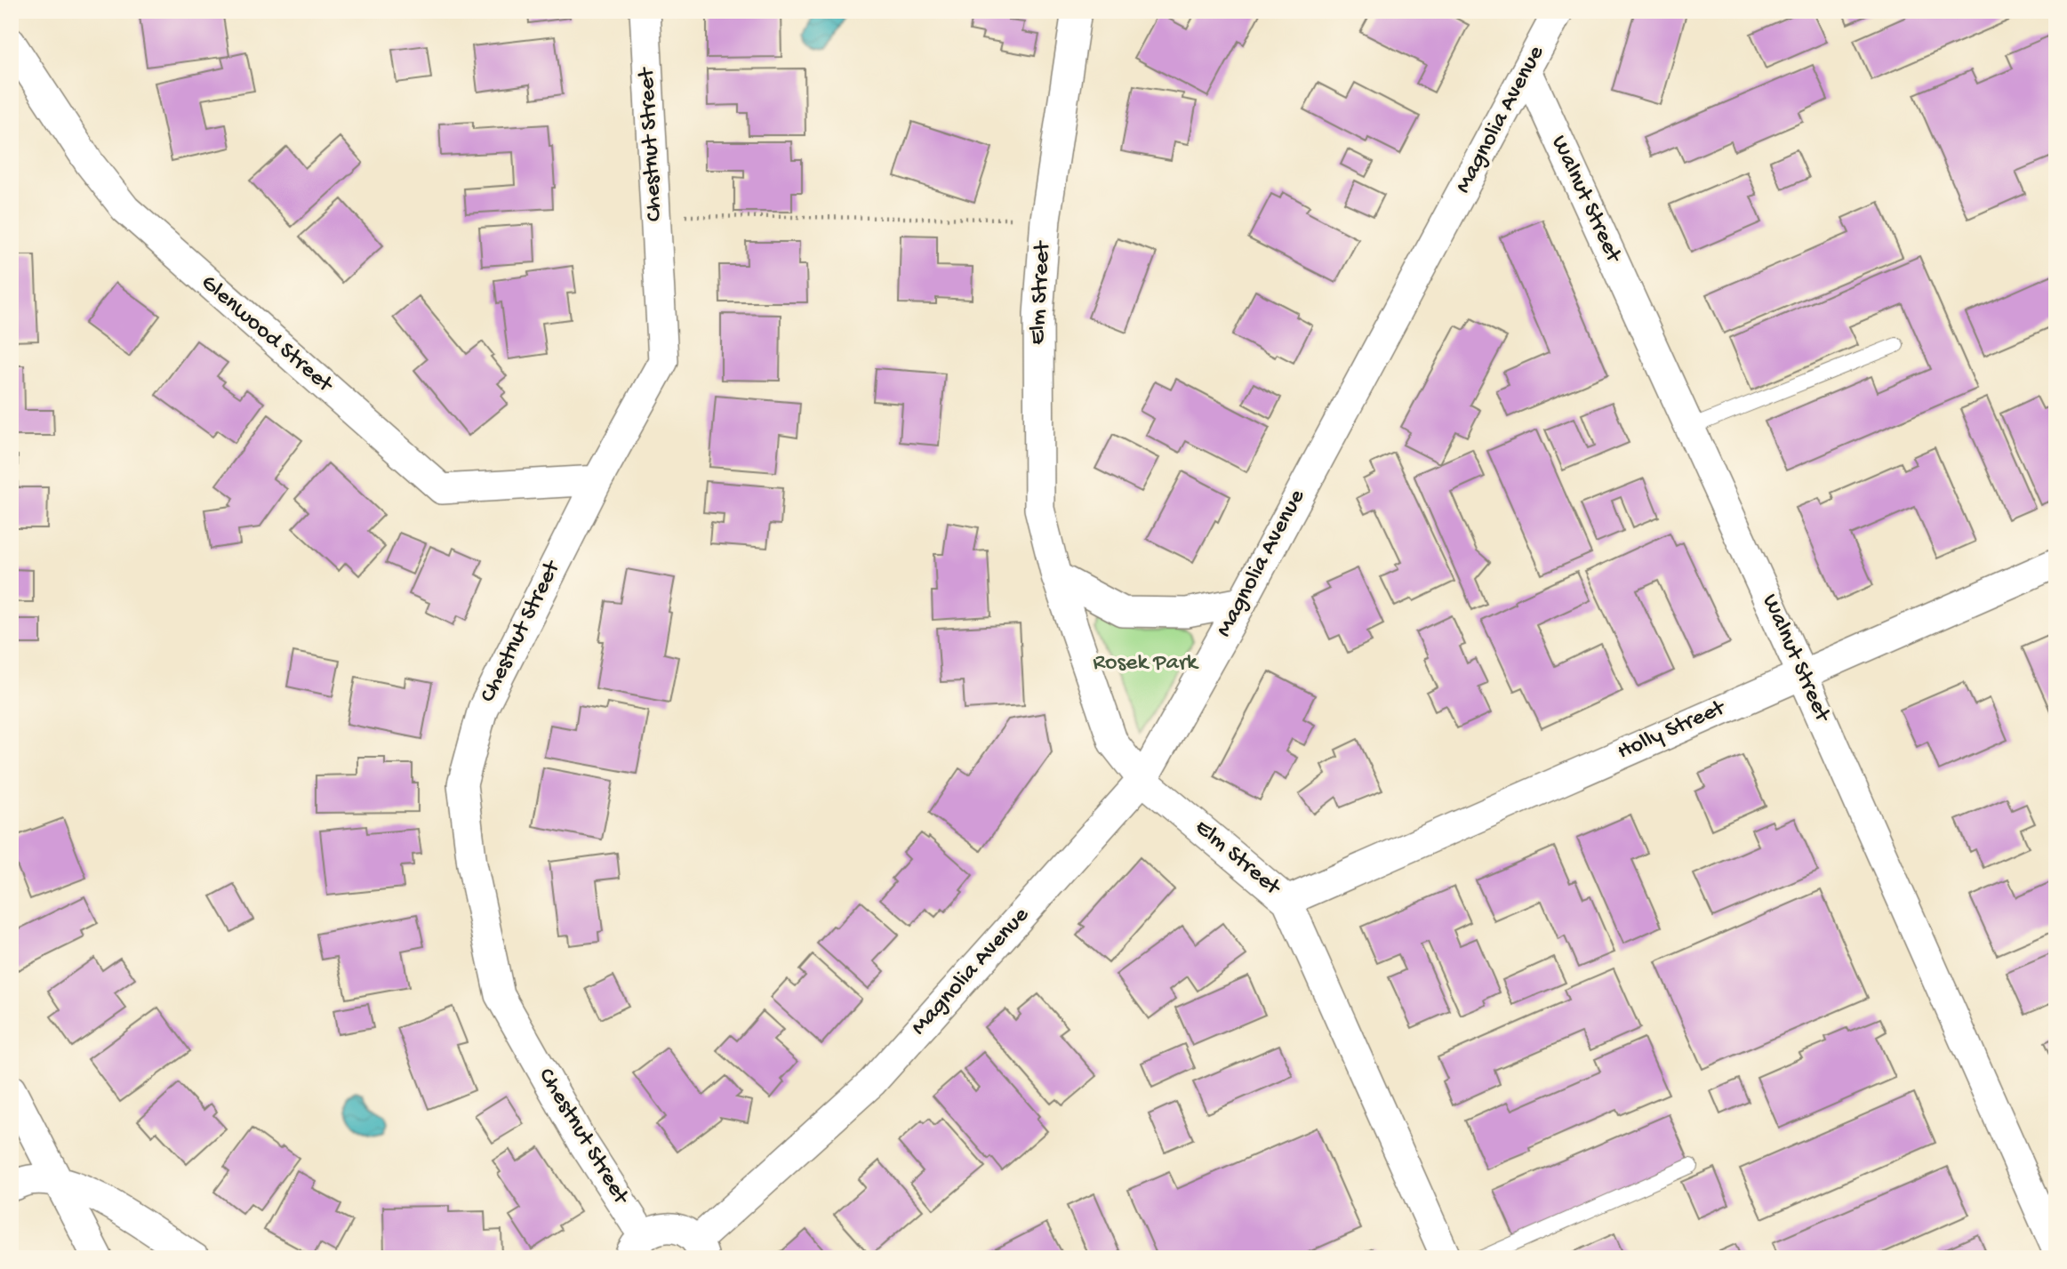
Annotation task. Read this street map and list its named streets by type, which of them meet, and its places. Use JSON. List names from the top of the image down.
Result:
{
  "streets": {
    "street": [
      "Magnolia Avenue",
      "Chestnut Street",
      "Walnut Street",
      "Elm Street",
      "Glenwood Street",
      "Holly Street"
    ]
  },
  "crossings": [
    ["Magnolia Avenue", "Walnut Street"],
    ["Magnolia Avenue", "Elm Street"],
    ["Chestnut Street", "Glenwood Street"],
    ["Walnut Street", "Holly Street"],
    ["Elm Street", "Holly Street"]
  ],
  "parks": ["Rosek Park"]
}
